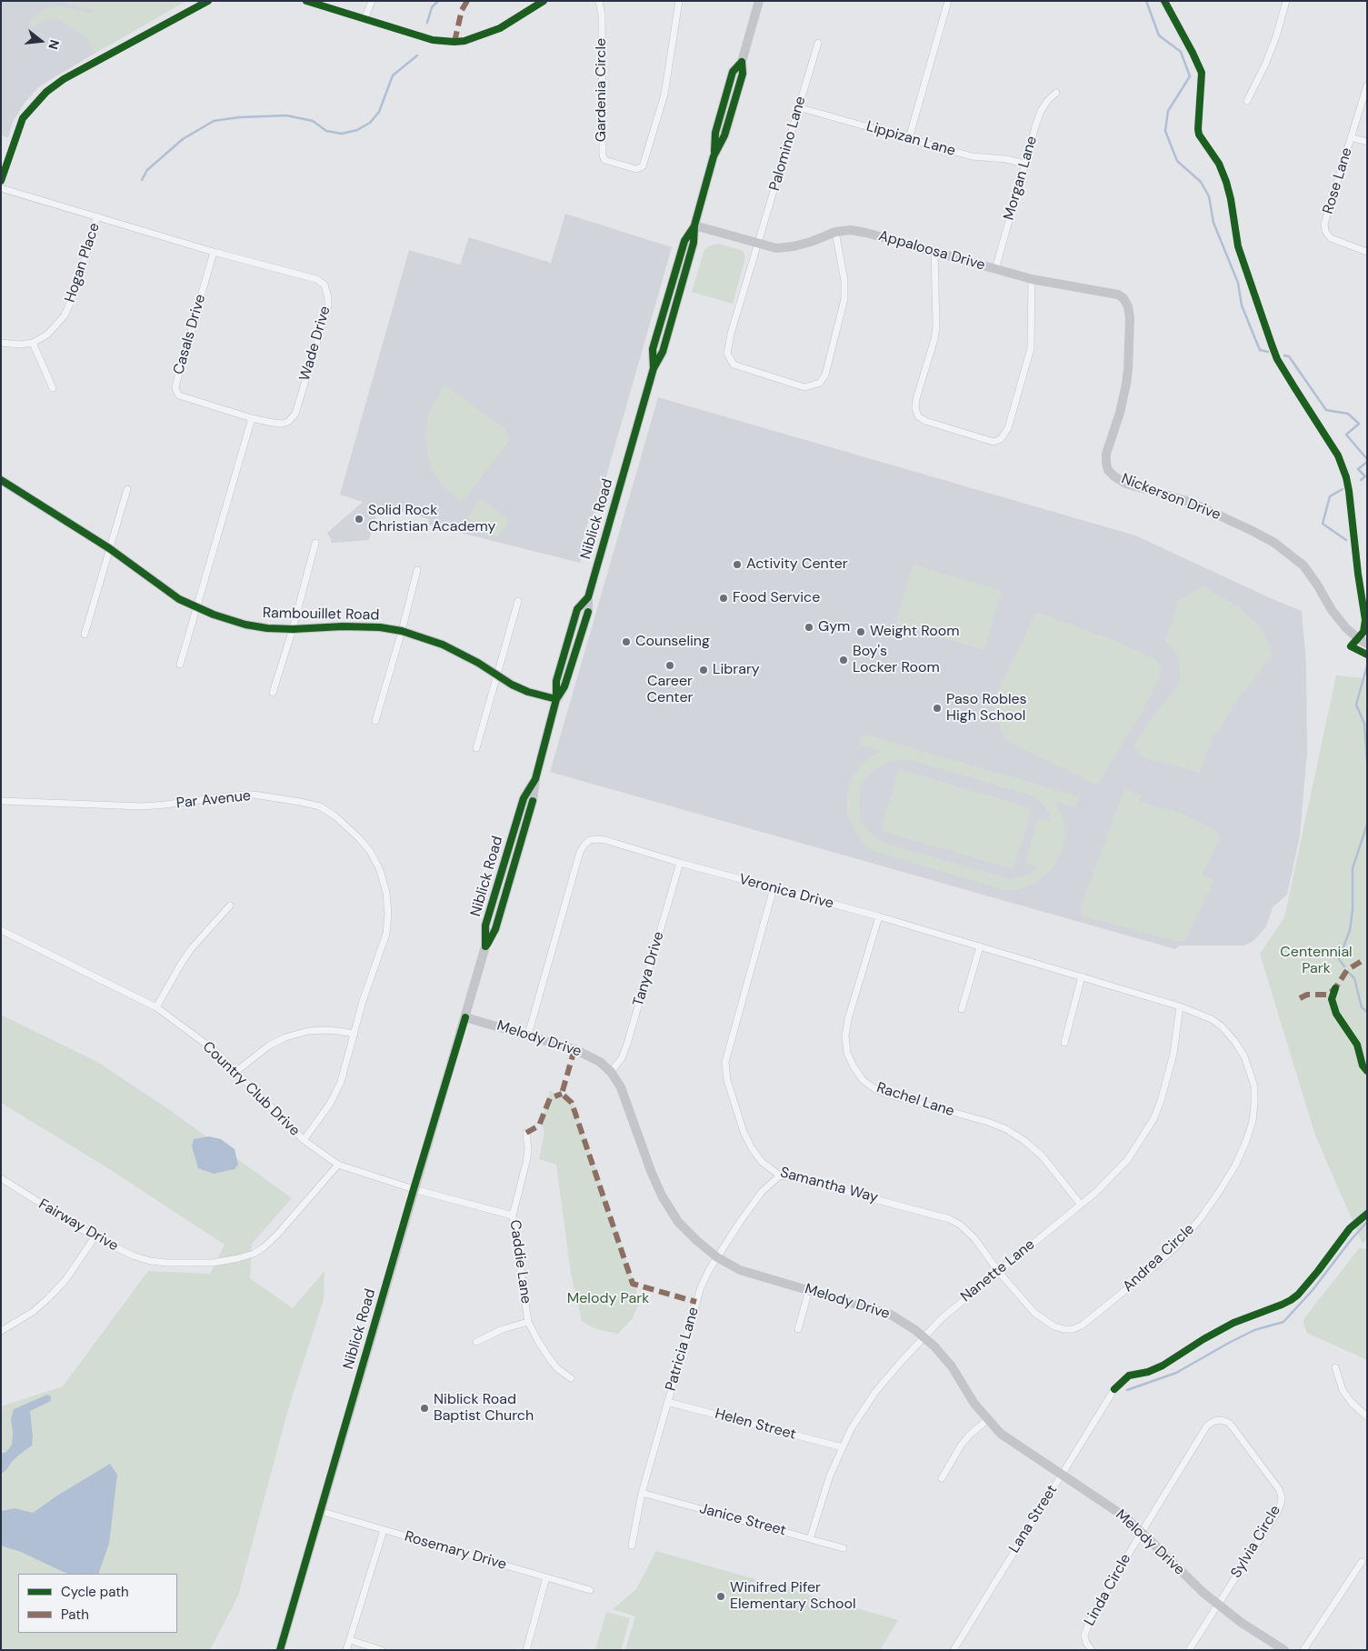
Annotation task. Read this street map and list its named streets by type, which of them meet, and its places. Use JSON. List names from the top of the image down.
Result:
{
  "streets": {
    "street": [
      "Gardenia Circle",
      "Lippizan Lane",
      "Palomino Lane",
      "Morgan Lane",
      "Rose Lane",
      "Appaloosa Drive",
      "Hogan Place",
      "Casals Drive",
      "Wade Drive",
      "Nickerson Drive",
      "Niblick Road",
      "Rambouillet Road",
      "Par Avenue",
      "Veronica Drive",
      "Tanya Drive",
      "Melody Drive",
      "Country Club Drive",
      "Rachel Lane",
      "Samantha Way",
      "Fairway Drive",
      "Andrea Circle",
      "Caddie Lane",
      "Nanette Lane",
      "Patricia Lane",
      "Helen Street",
      "Lana Street",
      "Janice Street",
      "Sylvia Circle",
      "Rosemary Drive",
      "Linda Circle"
    ]
  },
  "crossings": [
    ["Lippizan Lane", "Palomino Lane"],
    ["Lippizan Lane", "Morgan Lane"],
    ["Palomino Lane", "Appaloosa Drive"],
    ["Morgan Lane", "Appaloosa Drive"],
    ["Appaloosa Drive", "Nickerson Drive"],
    ["Appaloosa Drive", "Niblick Road"],
    ["Hogan Place", "Wade Drive"],
    ["Casals Drive", "Wade Drive"],
    ["Niblick Road", "Rambouillet Road"],
    ["Niblick Road", "Melody Drive"],
    ["Niblick Road", "Country Club Drive"],
    ["Niblick Road", "Rosemary Drive"],
    ["Par Avenue", "Country Club Drive"],
    ["Veronica Drive", "Tanya Drive"],
    ["Veronica Drive", "Melody Drive"],
    ["Veronica Drive", "Rachel Lane"],
    ["Veronica Drive", "Samantha Way"],
    ["Veronica Drive", "Andrea Circle"],
    ["Veronica Drive", "Nanette Lane"],
    ["Tanya Drive", "Melody Drive"],
    ["Melody Drive", "Nanette Lane"],
    ["Melody Drive", "Patricia Lane"],
    ["Melody Drive", "Lana Street"],
    ["Melody Drive", "Sylvia Circle"],
    ["Melody Drive", "Linda Circle"],
    ["Country Club Drive", "Fairway Drive"],
    ["Country Club Drive", "Caddie Lane"],
    ["Rachel Lane", "Nanette Lane"],
    ["Samantha Way", "Andrea Circle"],
    ["Samantha Way", "Nanette Lane"],
    ["Samantha Way", "Patricia Lane"],
    ["Andrea Circle", "Nanette Lane"],
    ["Nanette Lane", "Helen Street"],
    ["Nanette Lane", "Janice Street"],
    ["Patricia Lane", "Helen Street"],
    ["Patricia Lane", "Janice Street"],
    ["Sylvia Circle", "Linda Circle"]
  ],
  "parks": ["Centennial Park", "Melody Park"],
  "places": [
    "Solid Rock Christian Academy",
    "Activity Center",
    "Food Service",
    "Gym",
    "Weight Room",
    "Counseling",
    "Boy's Locker Room",
    "Career Center",
    "Library",
    "Paso Robles High School",
    "Niblick Road Baptist Church",
    "Winifred Pifer Elementary School"
  ],
  "legend": ["Cycle path", "Path"],
  "north": "right"
}
